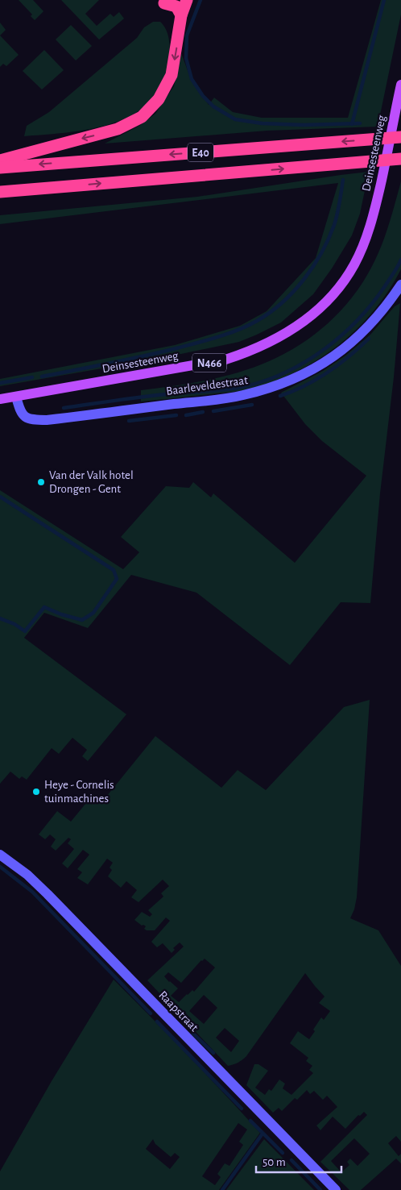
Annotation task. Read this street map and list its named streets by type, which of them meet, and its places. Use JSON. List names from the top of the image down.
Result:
{
  "streets": {
    "highway": ["E40"],
    "main road": ["Deinsesteenweg", "N466"],
    "street": ["Baarleveldestraat", "Raapstraat"]
  },
  "crossings": [
    ["Deinsesteenweg", "Baarleveldestraat"]
  ],
  "places": ["Van der Valk hotel Drongen - Gent", "Heye - Cornelis tuinmachines"],
  "scale_bar": "50 m"
}
